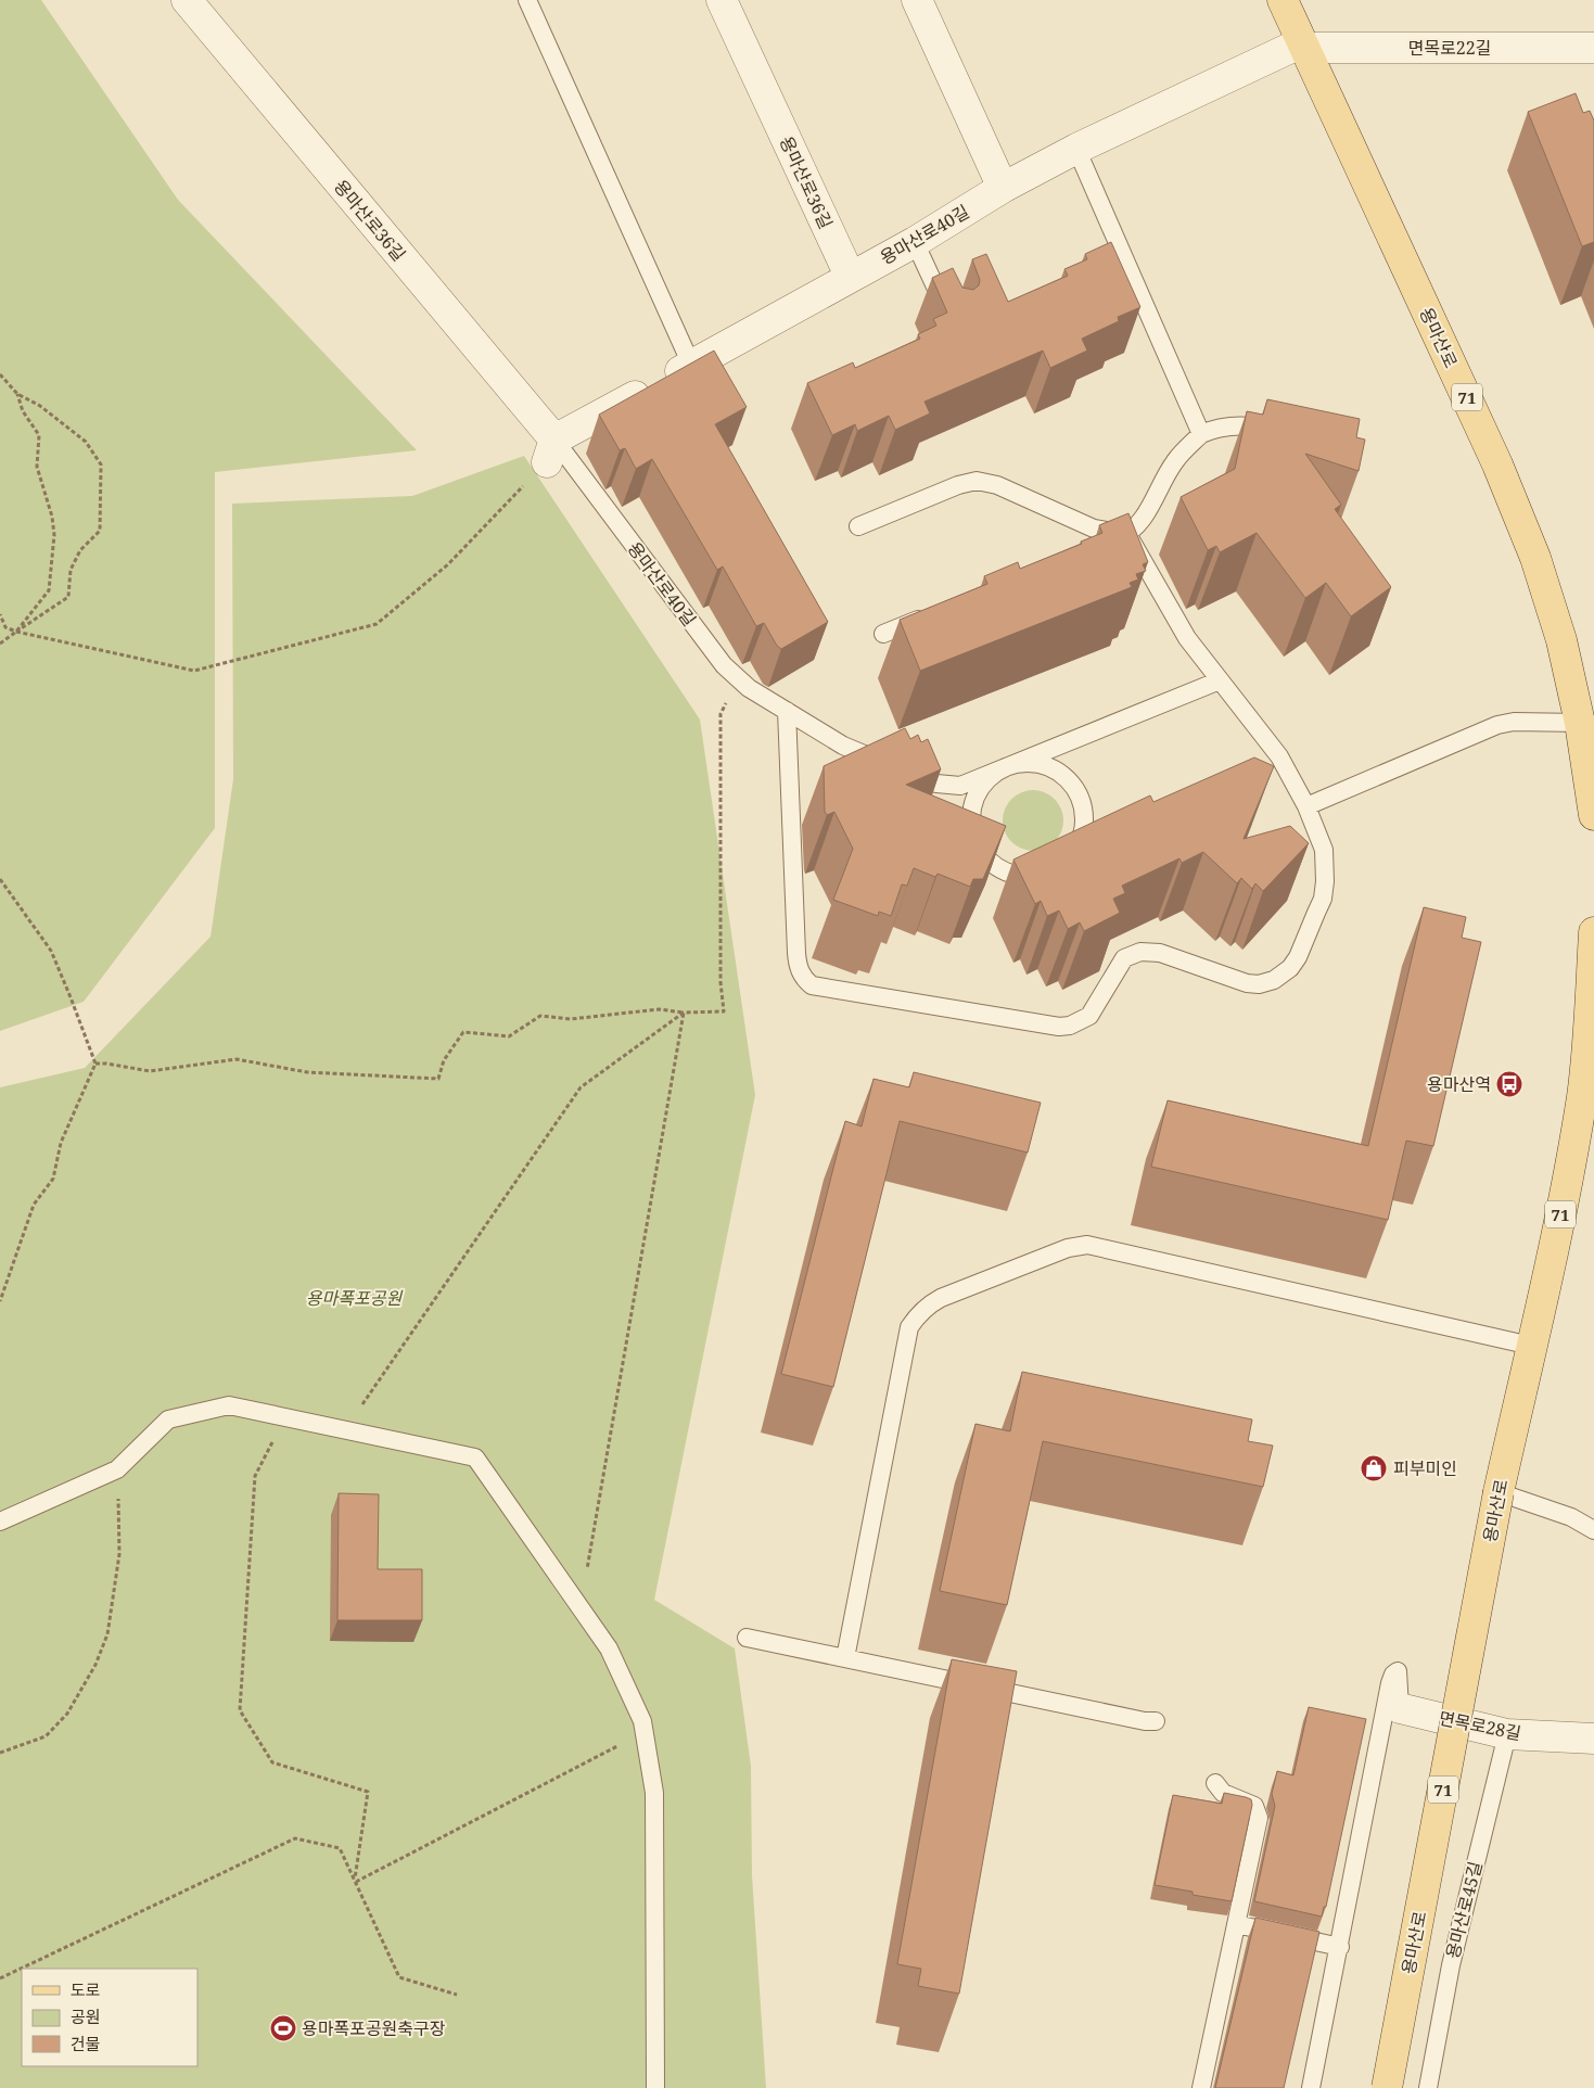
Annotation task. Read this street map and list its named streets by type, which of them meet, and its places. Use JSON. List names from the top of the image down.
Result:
{
  "streets": {
    "main road": ["용마산로", "71"],
    "street": [
      "면목로22길",
      "용마산로36길",
      "용마산로40길",
      "면목로28길"
    ],
    "lane": ["용마산로45길"]
  },
  "crossings": [
    ["면목로22길", "용마산로40길"],
    ["면목로22길", "용마산로"],
    ["용마산로36길", "용마산로40길"],
    ["용마산로40길", "용마산로"],
    ["면목로28길", "용마산로45길"]
  ],
  "parks": ["용마폭포공원"],
  "places": {
    "bus stop": ["용마산역"],
    "shop": ["피부미인"],
    "sports": ["용마폭포공원축구장"]
  },
  "legend": ["도로", "공원", "건물"]
}
